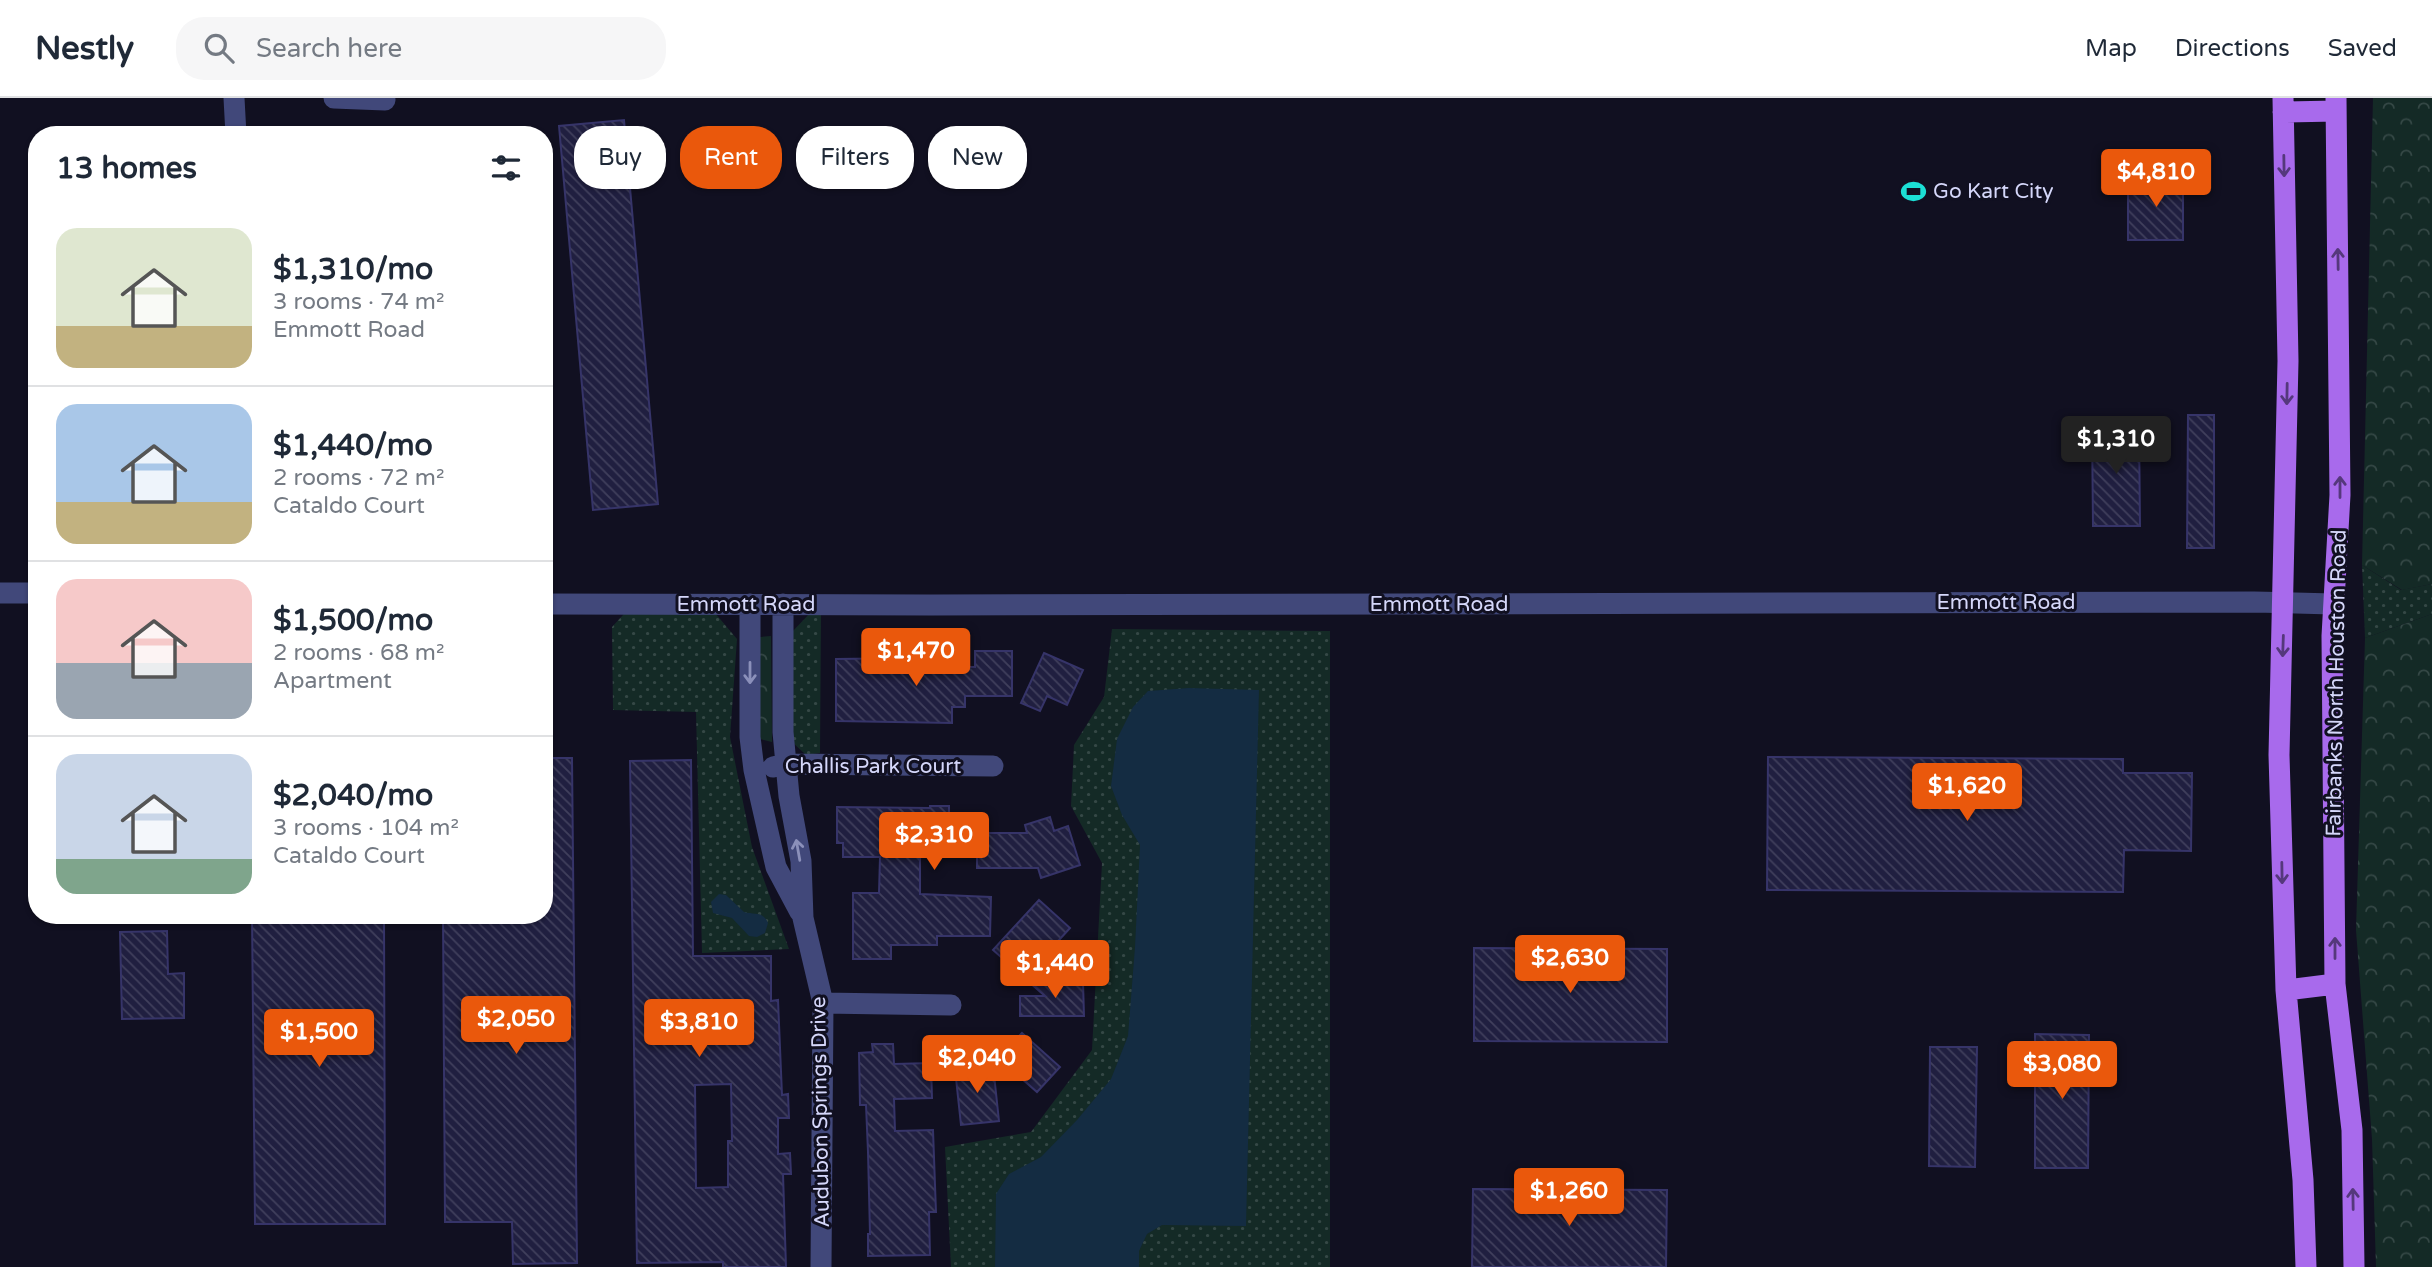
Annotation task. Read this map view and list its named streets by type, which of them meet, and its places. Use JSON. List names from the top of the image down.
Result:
{
  "streets": {
    "main road": ["Fairbanks North Houston Road"],
    "street": ["Emmott Road", "Challis Park Court", "Audubon Springs Drive"]
  },
  "crossings": [
    ["Emmott Road", "Fairbanks North Houston Road"],
    ["Emmott Road", "Audubon Springs Drive"],
    ["Challis Park Court", "Audubon Springs Drive"]
  ],
  "places": {
    "sports": ["Go Kart City"]
  },
  "page": {
    "header": "Nestly",
    "search": "Search here",
    "nav": ["Map", "Directions", "Saved"],
    "chip": [
      "Buy",
      "Rent",
      "Filters",
      "New"
    ],
    "heading": "13 homes",
    "price": [
      "$4,810",
      "$1,310",
      "$1,470",
      "$1,620",
      "$2,310",
      "$2,630",
      "$1,440",
      "$2,050",
      "$3,810",
      "$1,500",
      "$2,040",
      "$3,080",
      "$1,260"
    ],
    "list": [
      {
        "name": "$1,310/mo",
        "note": "3 rooms · 74 m² · Emmott Road"
      },
      {
        "name": "$1,440/mo",
        "note": "2 rooms · 72 m² · Cataldo Court"
      },
      {
        "name": "$1,500/mo",
        "note": "2 rooms · 68 m² · Apartment"
      },
      {
        "name": "$2,040/mo",
        "note": "3 rooms · 104 m² · Cataldo Court"
      }
    ]
  }
}
